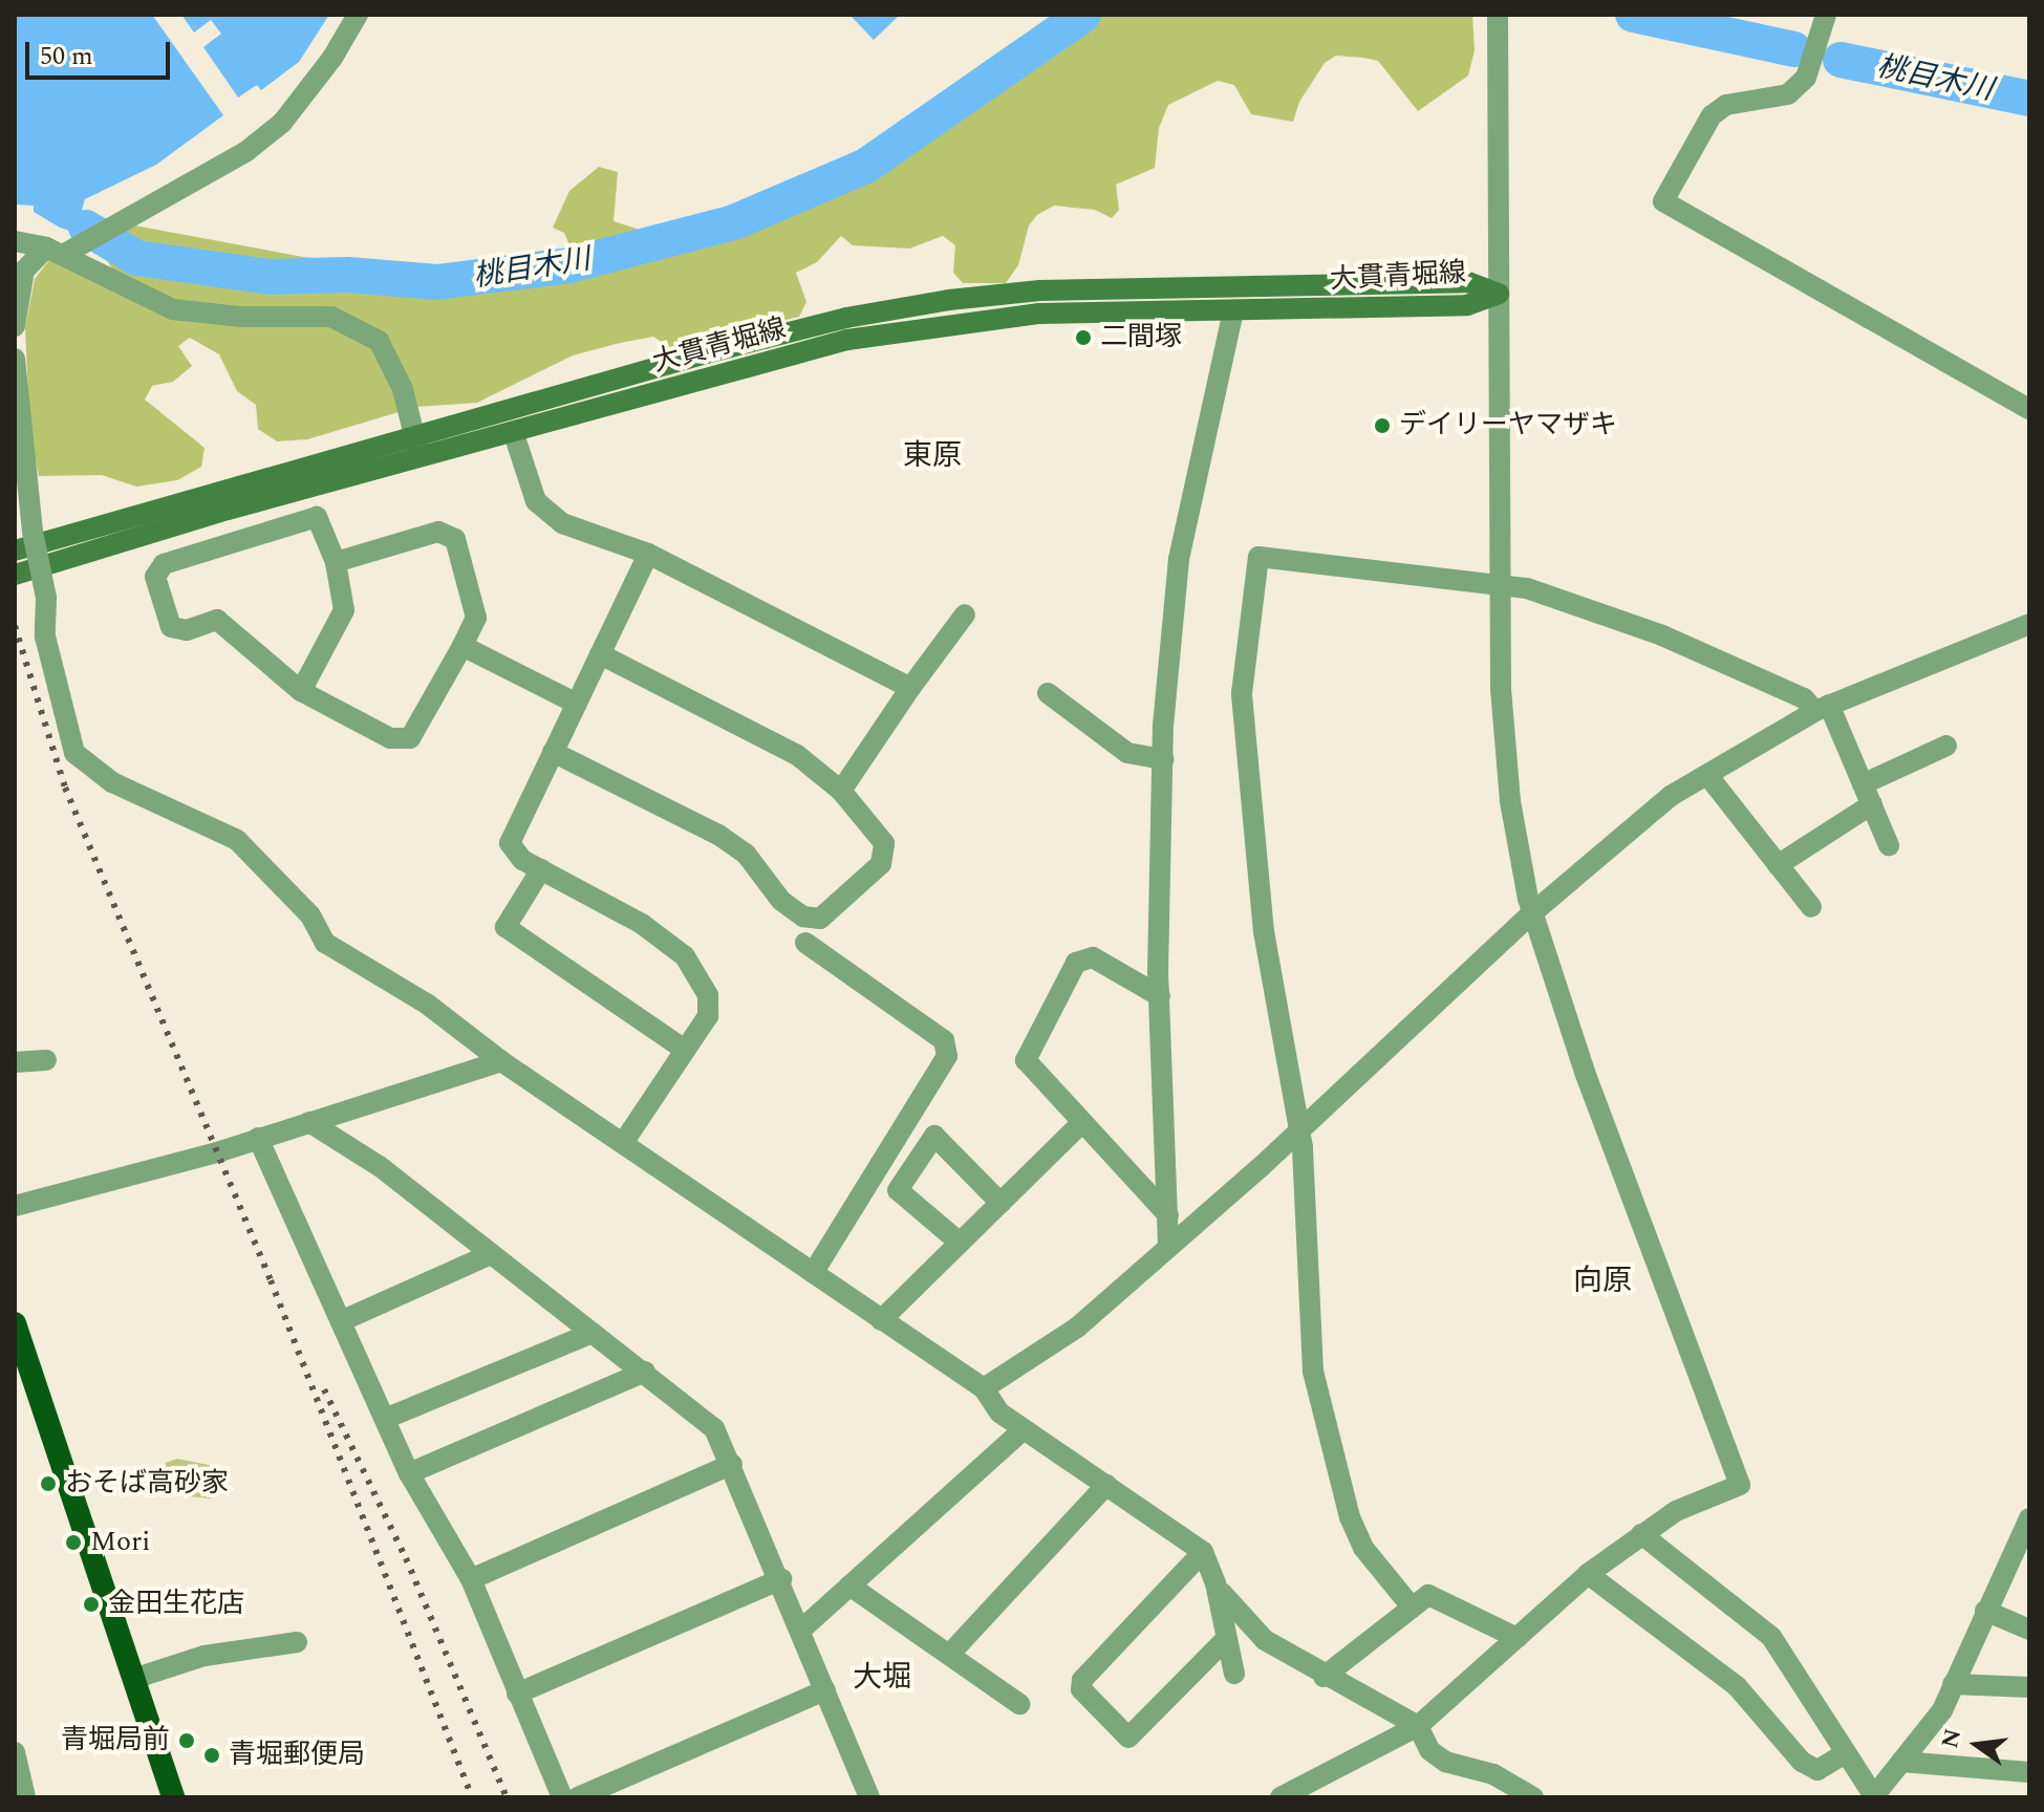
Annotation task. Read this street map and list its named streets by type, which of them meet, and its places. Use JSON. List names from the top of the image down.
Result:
{
  "streets": {
    "main road": ["大貫青堀線"]
  },
  "districts": ["東原", "向原", "大堀"],
  "water": ["桃目木川"],
  "places": [
    "二間塚",
    "デイリーヤマザキ",
    "おそば高砂家",
    "Mori",
    "金田生花店",
    "青堀局前",
    "青堀郵便局"
  ],
  "scale_bar": "50 m",
  "north": "left"
}
